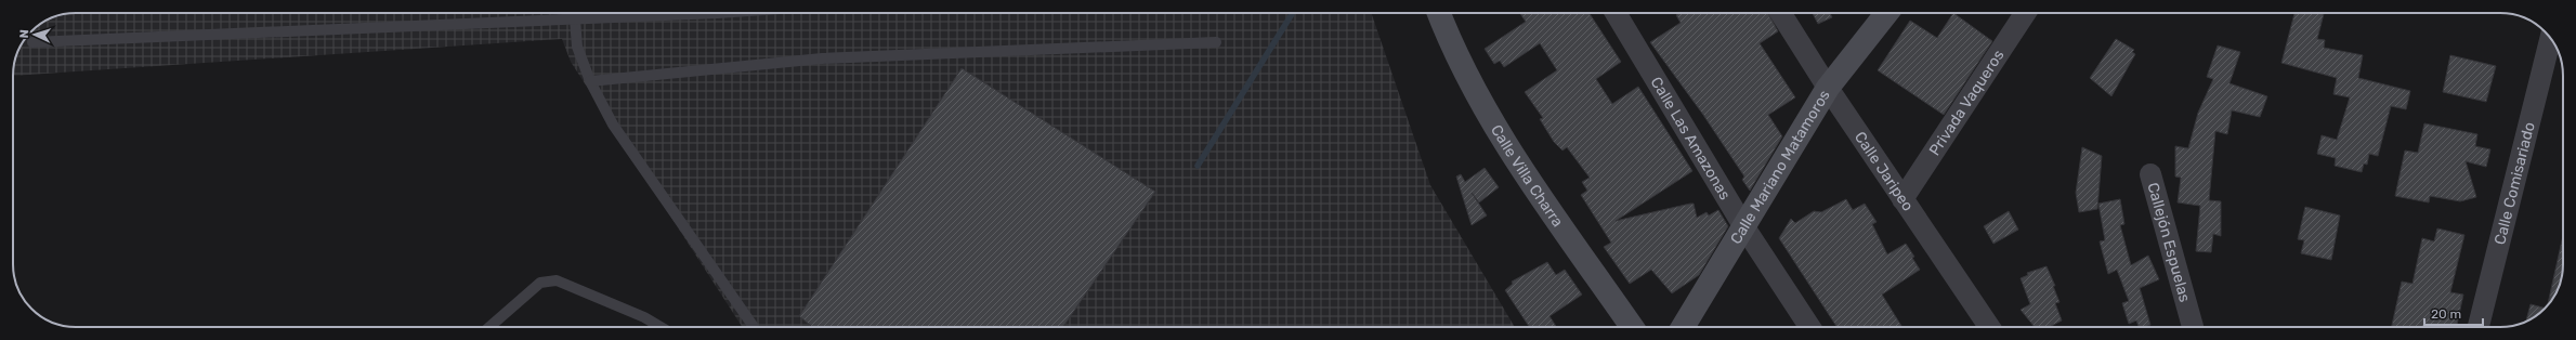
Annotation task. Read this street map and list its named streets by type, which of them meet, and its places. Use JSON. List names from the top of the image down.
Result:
{
  "streets": {
    "street": [
      "Privada Vaqueros",
      "Calle Las Amazonas",
      "Calle Mariano Matamoros",
      "Calle Jaripeo",
      "Calle Villa Charra",
      "Calle Comisariado",
      "Callejón Espuelas"
    ]
  },
  "crossings": [
    ["Privada Vaqueros", "Calle Jaripeo"],
    ["Calle Las Amazonas", "Calle Mariano Matamoros"],
    ["Calle Mariano Matamoros", "Calle Jaripeo"]
  ],
  "scale_bar": "20 m",
  "north": "left"
}
